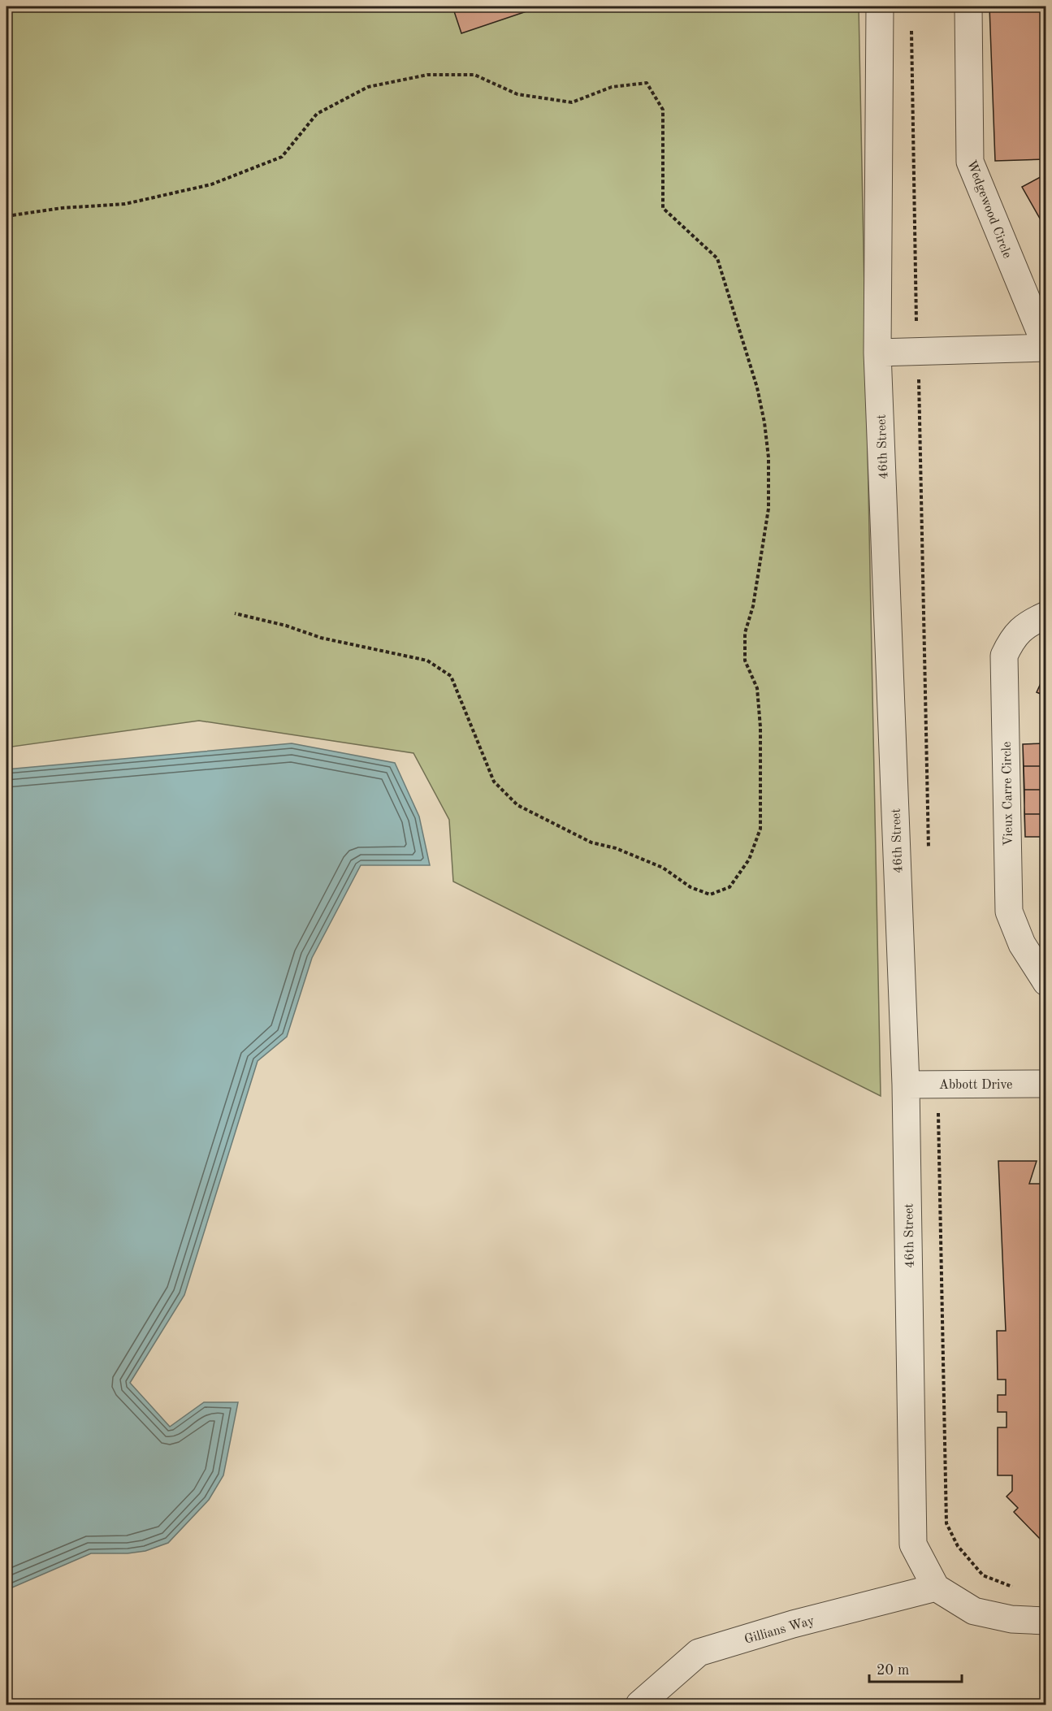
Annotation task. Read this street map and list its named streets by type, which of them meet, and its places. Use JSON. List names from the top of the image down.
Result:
{
  "streets": {
    "street": [
      "Wedgewood Circle",
      "46th Street",
      "Vieux Carre Circle",
      "Abbott Drive",
      "Gillians Way"
    ]
  },
  "crossings": [
    ["Wedgewood Circle", "46th Street"],
    ["46th Street", "Abbott Drive"],
    ["46th Street", "Gillians Way"]
  ],
  "scale_bar": "20 m"
}
